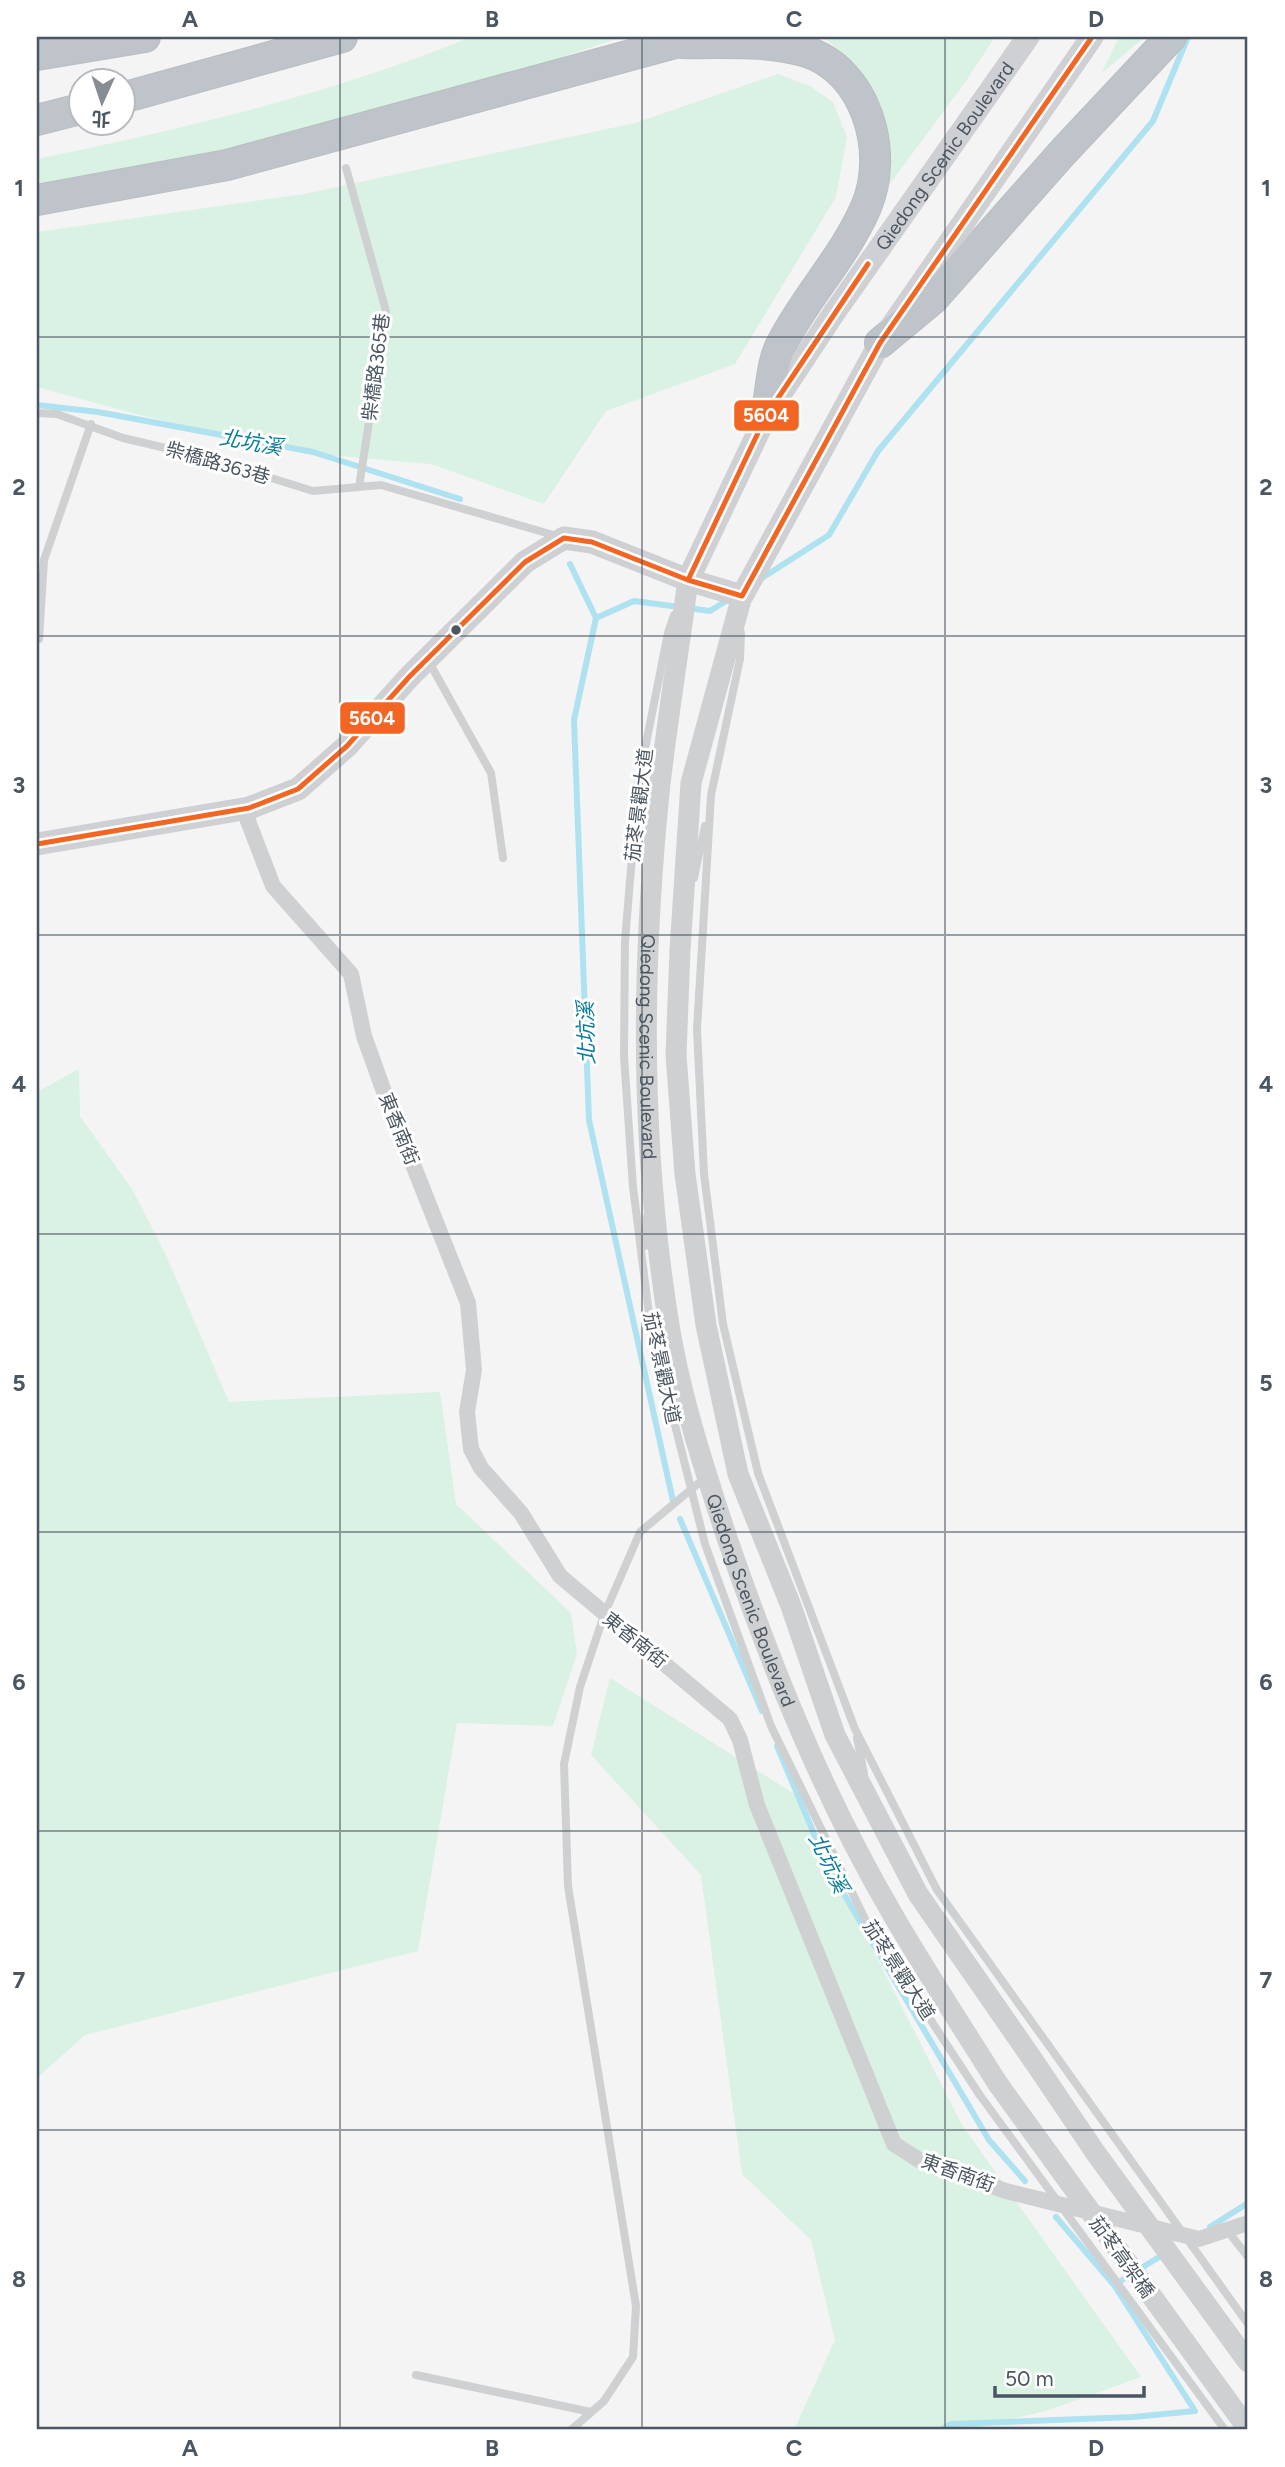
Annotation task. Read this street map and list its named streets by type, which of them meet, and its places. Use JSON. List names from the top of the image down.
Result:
{
  "streets": {
    "main road": ["Qiedong Scenic Boulevard"],
    "street": ["東香南街", "茄苳高架橋"],
    "lane": ["柴橋路365巷", "柴橋路363巷", "茄苳景觀大道"]
  },
  "crossings": [
    ["Qiedong Scenic Boulevard", "茄苳景觀大道"],
    ["Qiedong Scenic Boulevard", "茄苳高架橋"],
    ["柴橋路365巷", "柴橋路363巷"],
    ["茄苳景觀大道", "茄苳高架橋"]
  ],
  "water": ["北坑溪"],
  "lines": ["transit line 5604"],
  "scale_bar": "50 m",
  "north": "bottom",
  "grid": {
    "columns": [
      "A",
      "B",
      "C",
      "D"
    ],
    "rows": [
      "1",
      "2",
      "3",
      "4",
      "5",
      "6",
      "7",
      "8"
    ]
  }
}
